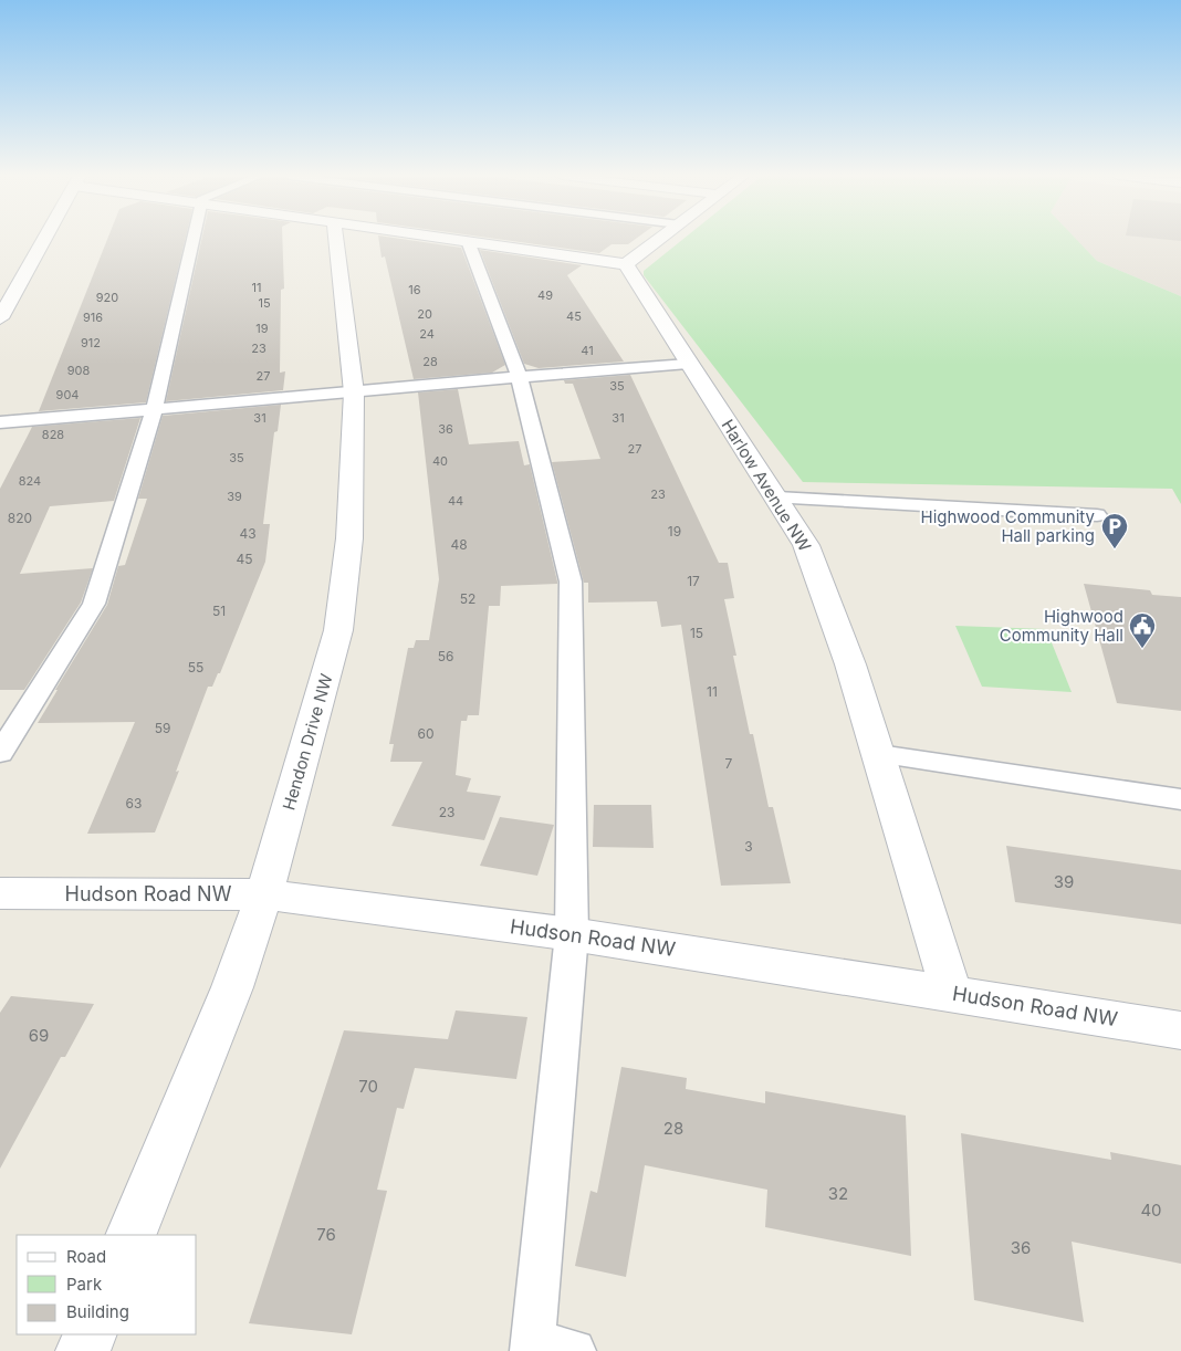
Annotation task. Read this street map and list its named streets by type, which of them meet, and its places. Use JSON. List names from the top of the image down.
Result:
{
  "streets": {
    "street": ["Harlow Avenue NW", "Hendon Drive NW", "Hudson Road NW"]
  },
  "crossings": [
    ["Harlow Avenue NW", "Hudson Road NW"],
    ["Hendon Drive NW", "Hudson Road NW"]
  ],
  "places": {
    "parking": ["Highwood Community Hall parking"],
    "public building": ["Highwood Community Hall"]
  },
  "house_numbers": [
    "11",
    "16",
    "49",
    "920",
    "15",
    "20",
    "45",
    "916",
    "19",
    "24",
    "912",
    "23",
    "41",
    "28",
    "908",
    "27",
    "35",
    "904",
    "31",
    "31",
    "36",
    "828",
    "27",
    "35",
    "40",
    "824",
    "23",
    "39",
    "44",
    "820",
    "19",
    "43",
    "48",
    "45",
    "17",
    "52",
    "51",
    "15",
    "56",
    "55",
    "11",
    "59",
    "60",
    "7",
    "63",
    "23",
    "3",
    "39",
    "69",
    "70",
    "28",
    "32",
    "40",
    "76",
    "36"
  ],
  "legend": ["Road", "Park", "Building"]
}
